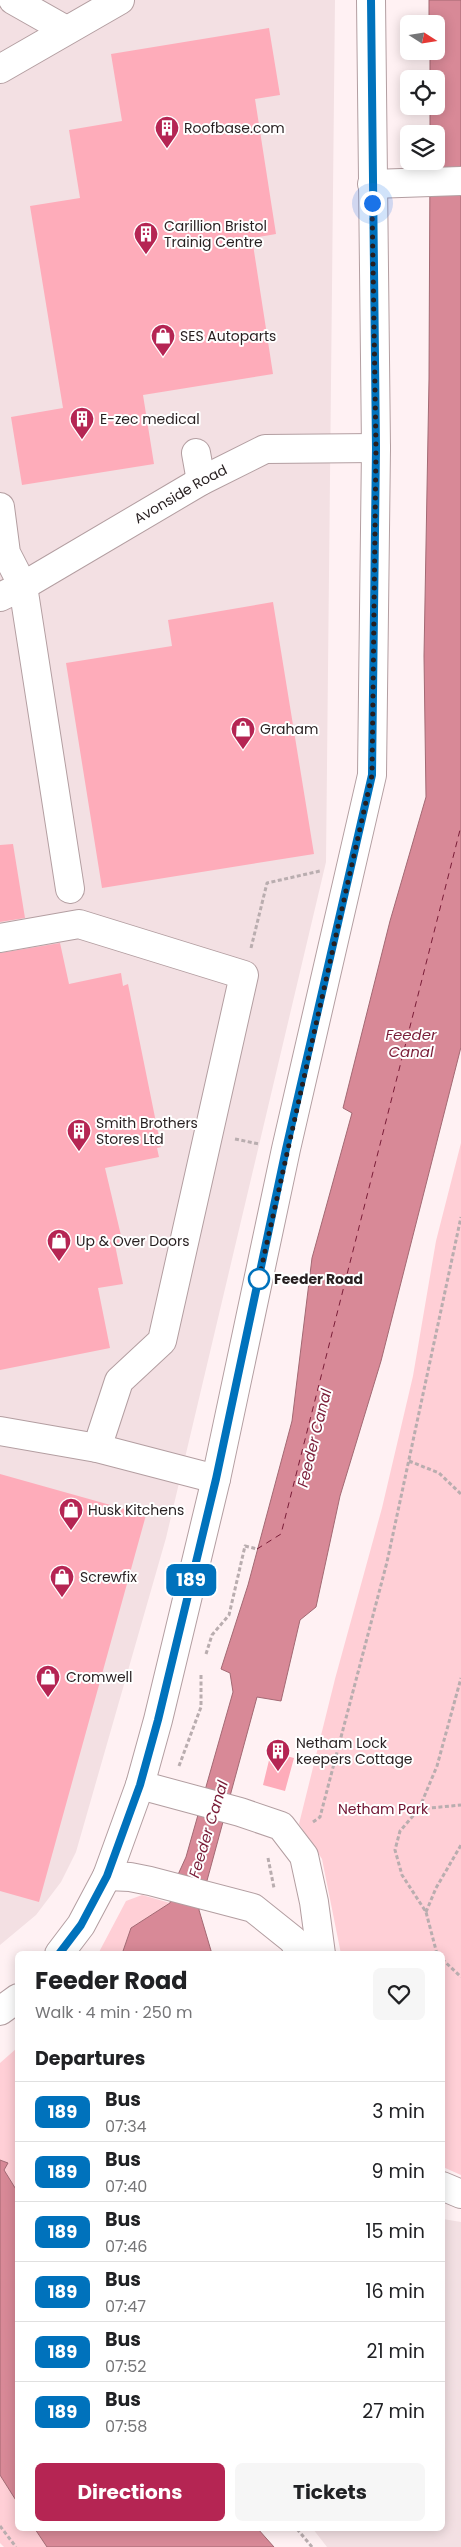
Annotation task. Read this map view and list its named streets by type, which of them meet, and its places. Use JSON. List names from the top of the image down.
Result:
{
  "streets": {
    "street": ["Avonside Road"]
  },
  "water": ["Feeder Canal"],
  "parks": ["Netham Park"],
  "places": {
    "building": [
      "Roofbase.com",
      "Carillion Bristol Trainig Centre",
      "E-zec medical",
      "Smith Brothers Stores Ltd",
      "Netham Lock keepers Cottage"
    ],
    "shop": [
      "SES Autoparts",
      "Graham",
      "Up & Over Doors",
      "Husk Kitchens",
      "Screwfix",
      "Cromwell"
    ],
    "other": ["Feeder Road"]
  },
  "lines": ["bus line 189"],
  "north": "right",
  "page": {
    "on_map": "189",
    "heading": [
      ["Feeder Road", "Walk · 4 min · 250 m"],
      "Departures"
    ],
    "list": [
      {
        "mark": "189",
        "name": "Bus",
        "note": "07:34",
        "value": "3 min"
      },
      {
        "mark": "189",
        "name": "Bus",
        "note": "07:40",
        "value": "9 min"
      },
      {
        "mark": "189",
        "name": "Bus",
        "note": "07:46",
        "value": "15 min"
      },
      {
        "mark": "189",
        "name": "Bus",
        "note": "07:47",
        "value": "16 min"
      },
      {
        "mark": "189",
        "name": "Bus",
        "note": "07:52",
        "value": "21 min"
      },
      {
        "mark": "189",
        "name": "Bus",
        "note": "07:58",
        "value": "27 min"
      }
    ],
    "buttons": ["Directions", "Tickets"]
  }
}
